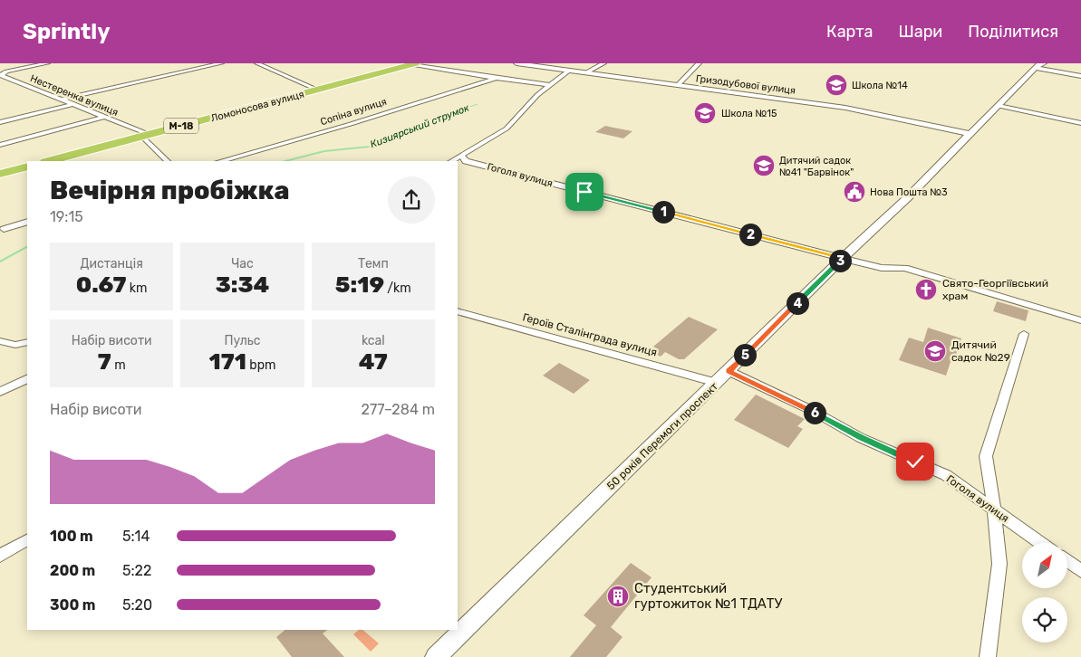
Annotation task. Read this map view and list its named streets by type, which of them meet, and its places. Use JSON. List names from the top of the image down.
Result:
{
  "streets": {
    "highway": ["Ломоносова вулиця", "М-18"],
    "main road": ["Гризодубової вулиця", "50 років Перемоги проспект"],
    "street": [
      "Нестеренка вулиця",
      "Сопіна вулиця",
      "Гоголя вулиця",
      "Героїв Сталінграда вулиця"
    ]
  },
  "crossings": [
    ["Гризодубової вулиця", "50 років Перемоги проспект"],
    ["Нестеренка вулиця", "Ломоносова вулиця"],
    ["Гоголя вулиця", "50 років Перемоги проспект"],
    ["Героїв Сталінграда вулиця", "50 років Перемоги проспект"]
  ],
  "water": ["Кизиярський струмок"],
  "places": {
    "school or university": [
      "Школа №14",
      "Школа №15",
      "Дитячий садок №41 \"Барвінок\"",
      "Дитячий садок №29"
    ],
    "public building": ["Нова Пошта №3"],
    "church": ["Свято-Георгіївський храм"],
    "building": ["Студентський гуртожиток №1 ТДАТУ"]
  },
  "north": "top right",
  "page": {
    "header": "Sprintly",
    "nav": ["Карта", "Шари", "Поділитися"],
    "heading": ["Вечірня пробіжка", "19:15"],
    "pins": [
      "1",
      "2",
      "3",
      "4",
      "5",
      "6"
    ],
    "stats": [
      ["Дистанція", "0.67 km"],
      ["Час", "3:34"],
      ["Темп", "5:19 /km"],
      ["Набір висоти", "7 m"],
      ["Пульс", "171 bpm"],
      ["kcal", "47"]
    ],
    "chart": ["Набір висоти", "277–284 m"],
    "list": [
      {
        "name": "100 m",
        "note": "5:14"
      },
      {
        "name": "200 m",
        "note": "5:22"
      },
      {
        "name": "300 m",
        "note": "5:20"
      }
    ]
  }
}
